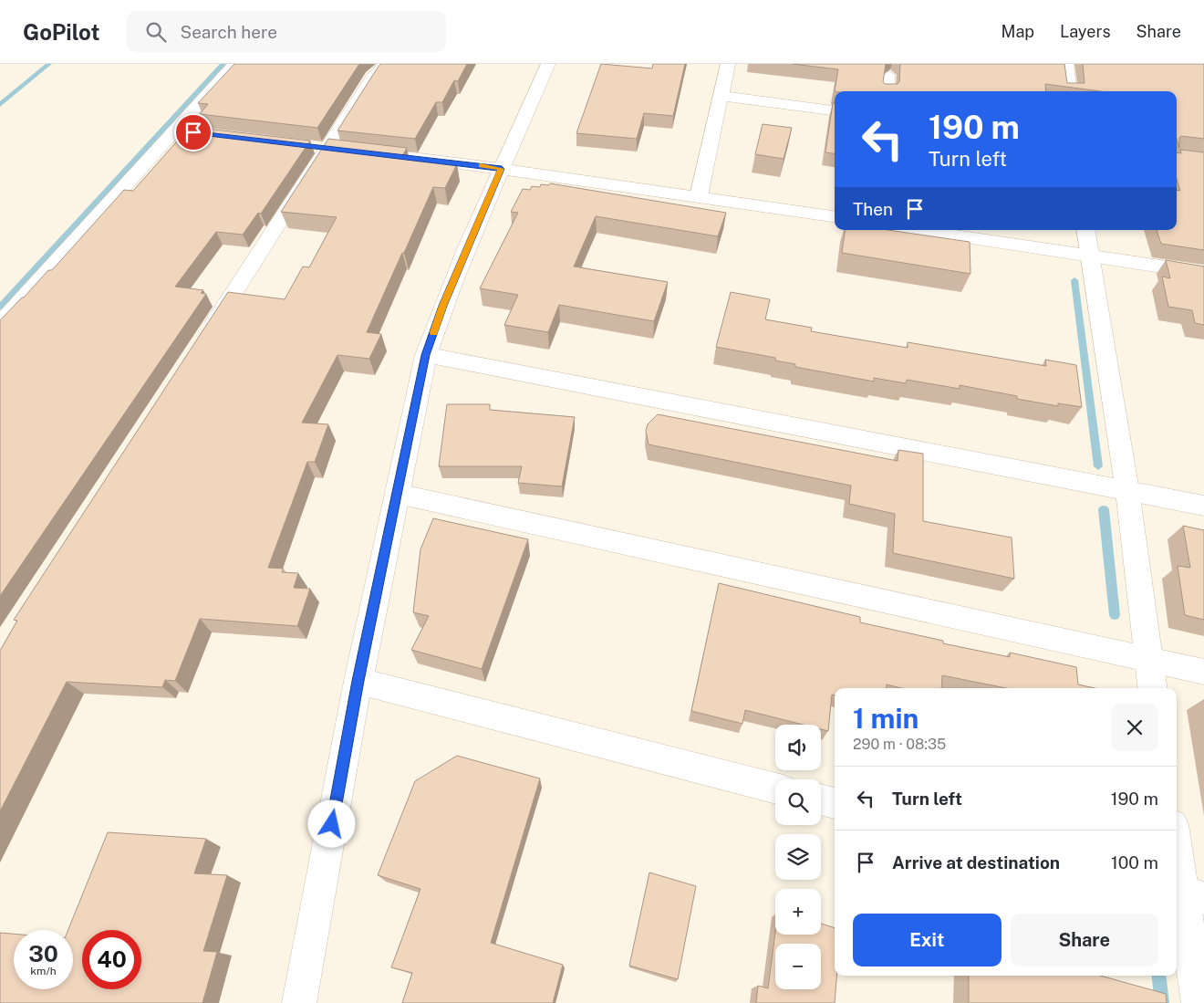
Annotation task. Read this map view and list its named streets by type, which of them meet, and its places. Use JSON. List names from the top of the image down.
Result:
{
  "page": {
    "header": "GoPilot",
    "search": "Search here",
    "nav": ["Map", "Layers", "Share"],
    "turn": ["190 m", "Turn left"],
    "then": "Then",
    "heading": ["1 min", "290 m · 08:35"],
    "map_buttons": ["+", "−"],
    "list": [
      {
        "name": "Turn left",
        "value": "190 m"
      },
      {
        "name": "Arrive at destination",
        "value": "100 m"
      }
    ],
    "buttons": ["Exit", "Share"],
    "speed": "30 km/h",
    "limit": "40"
  }
}
